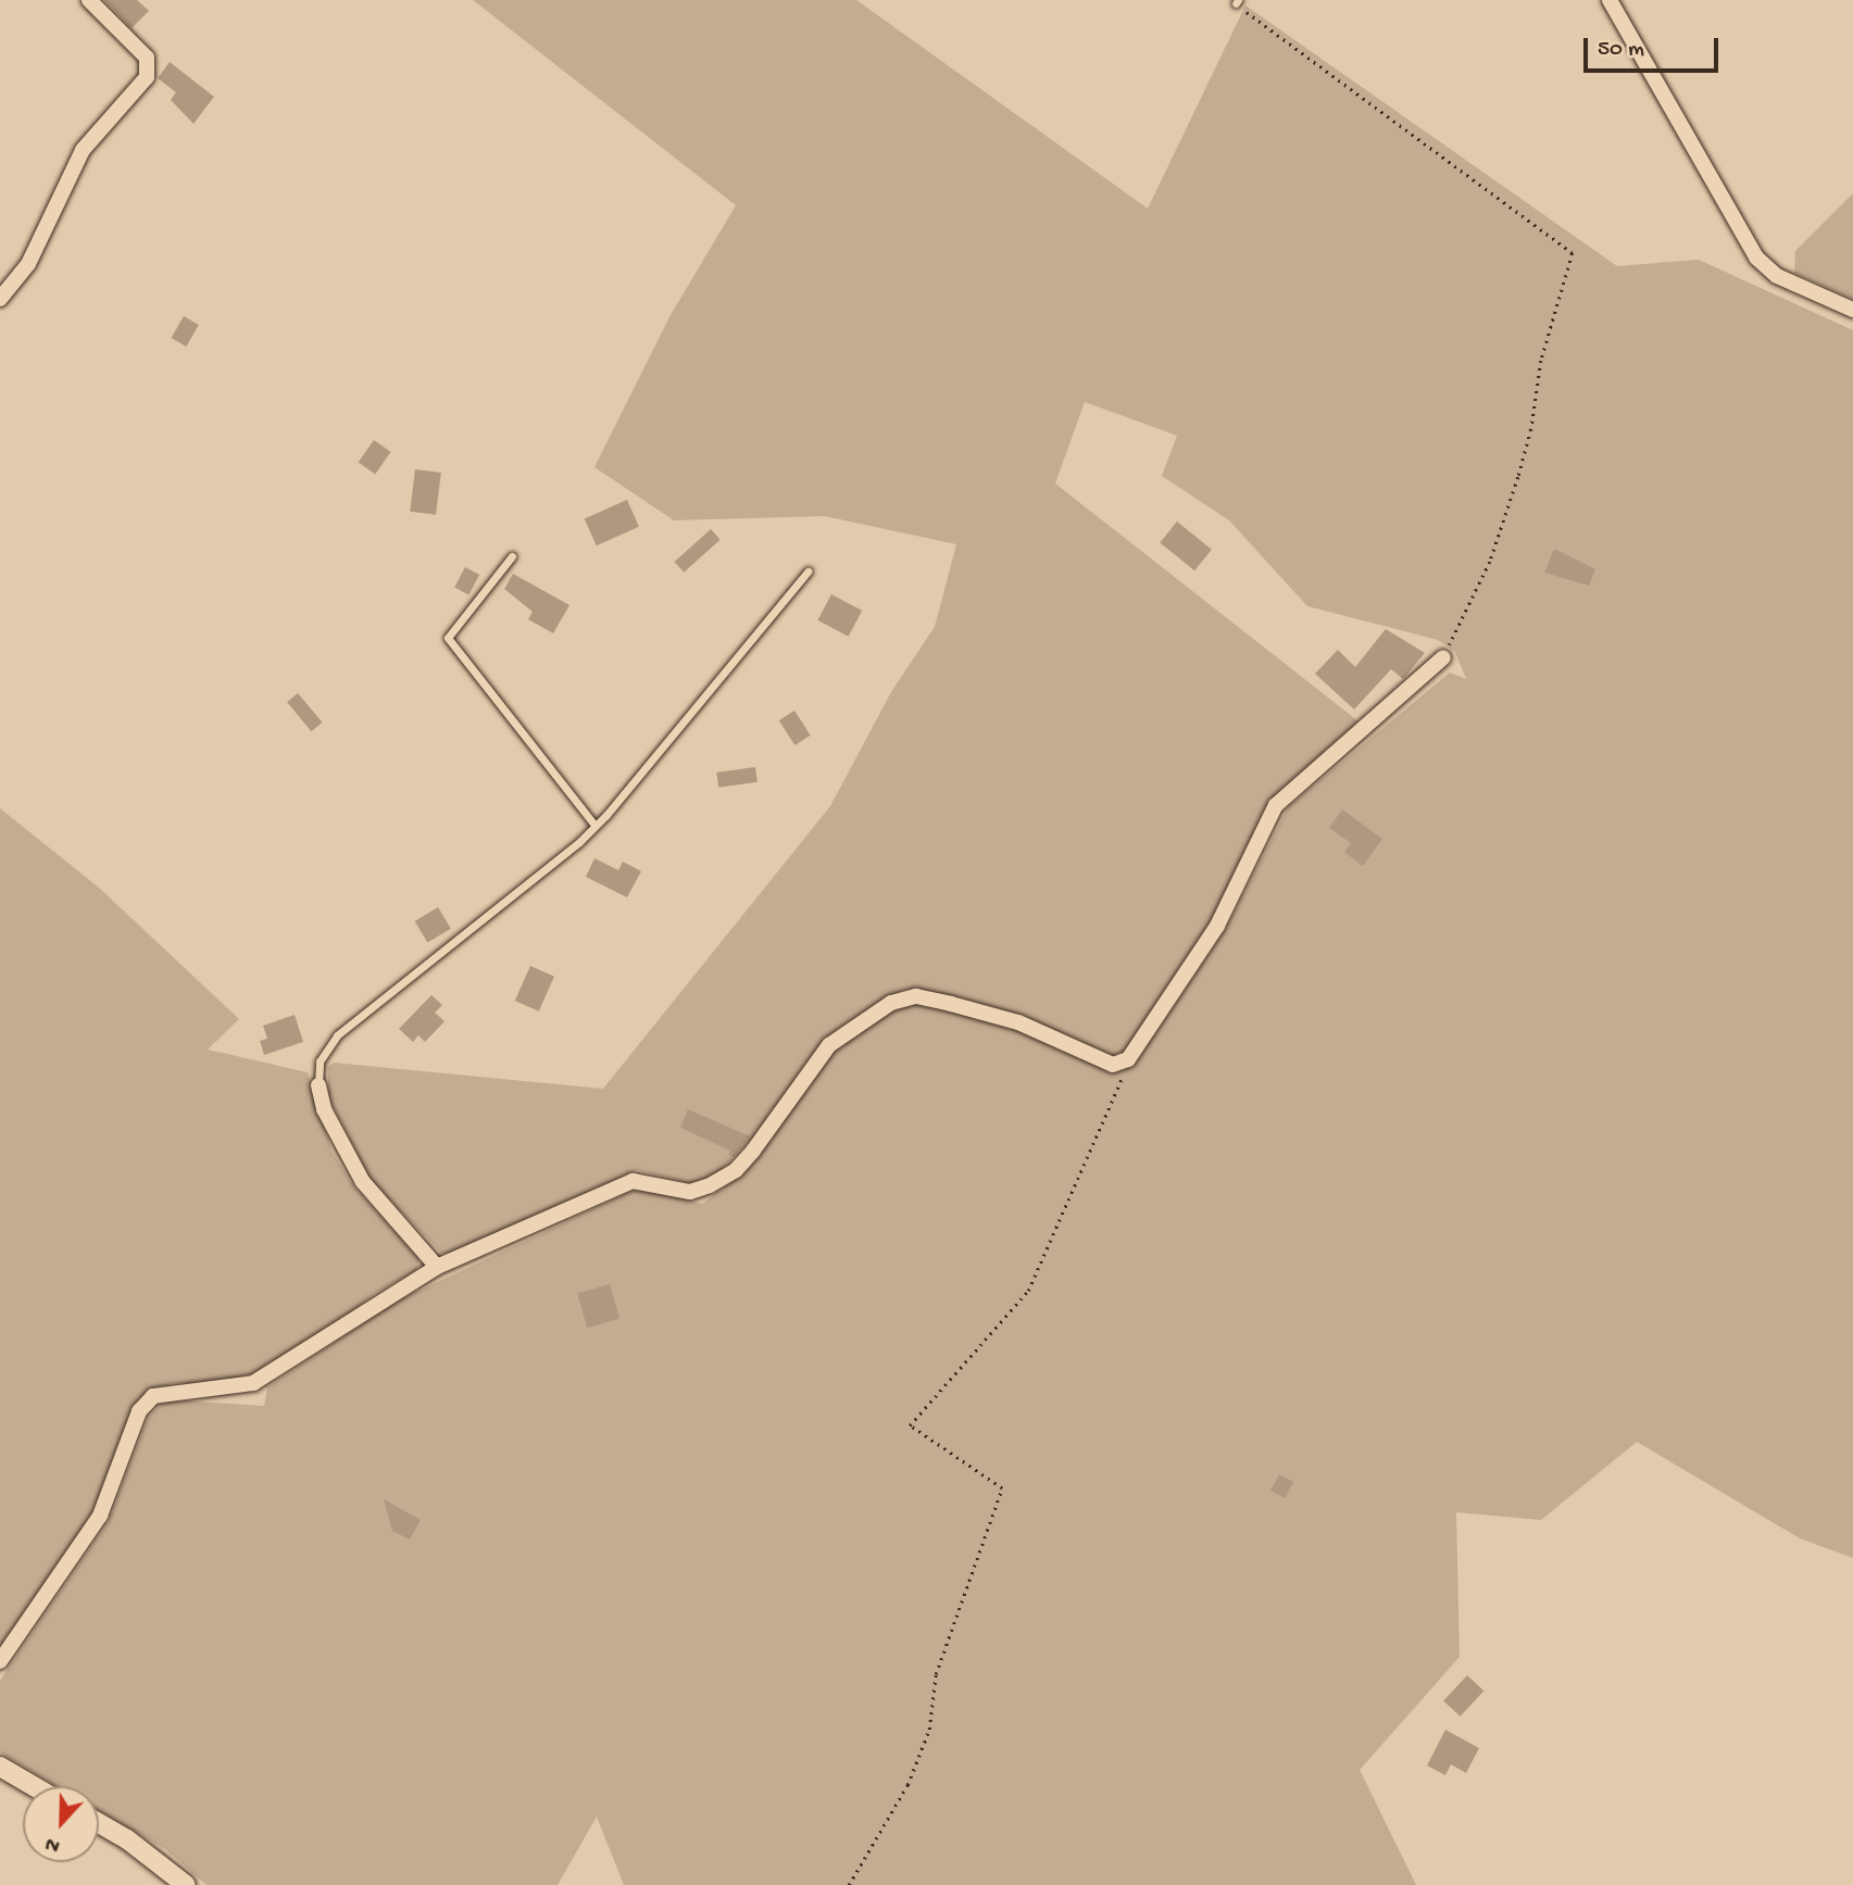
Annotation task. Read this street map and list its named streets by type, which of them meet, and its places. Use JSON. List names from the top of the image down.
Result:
{
  "scale_bar": "50 m",
  "north": "bottom"
}
